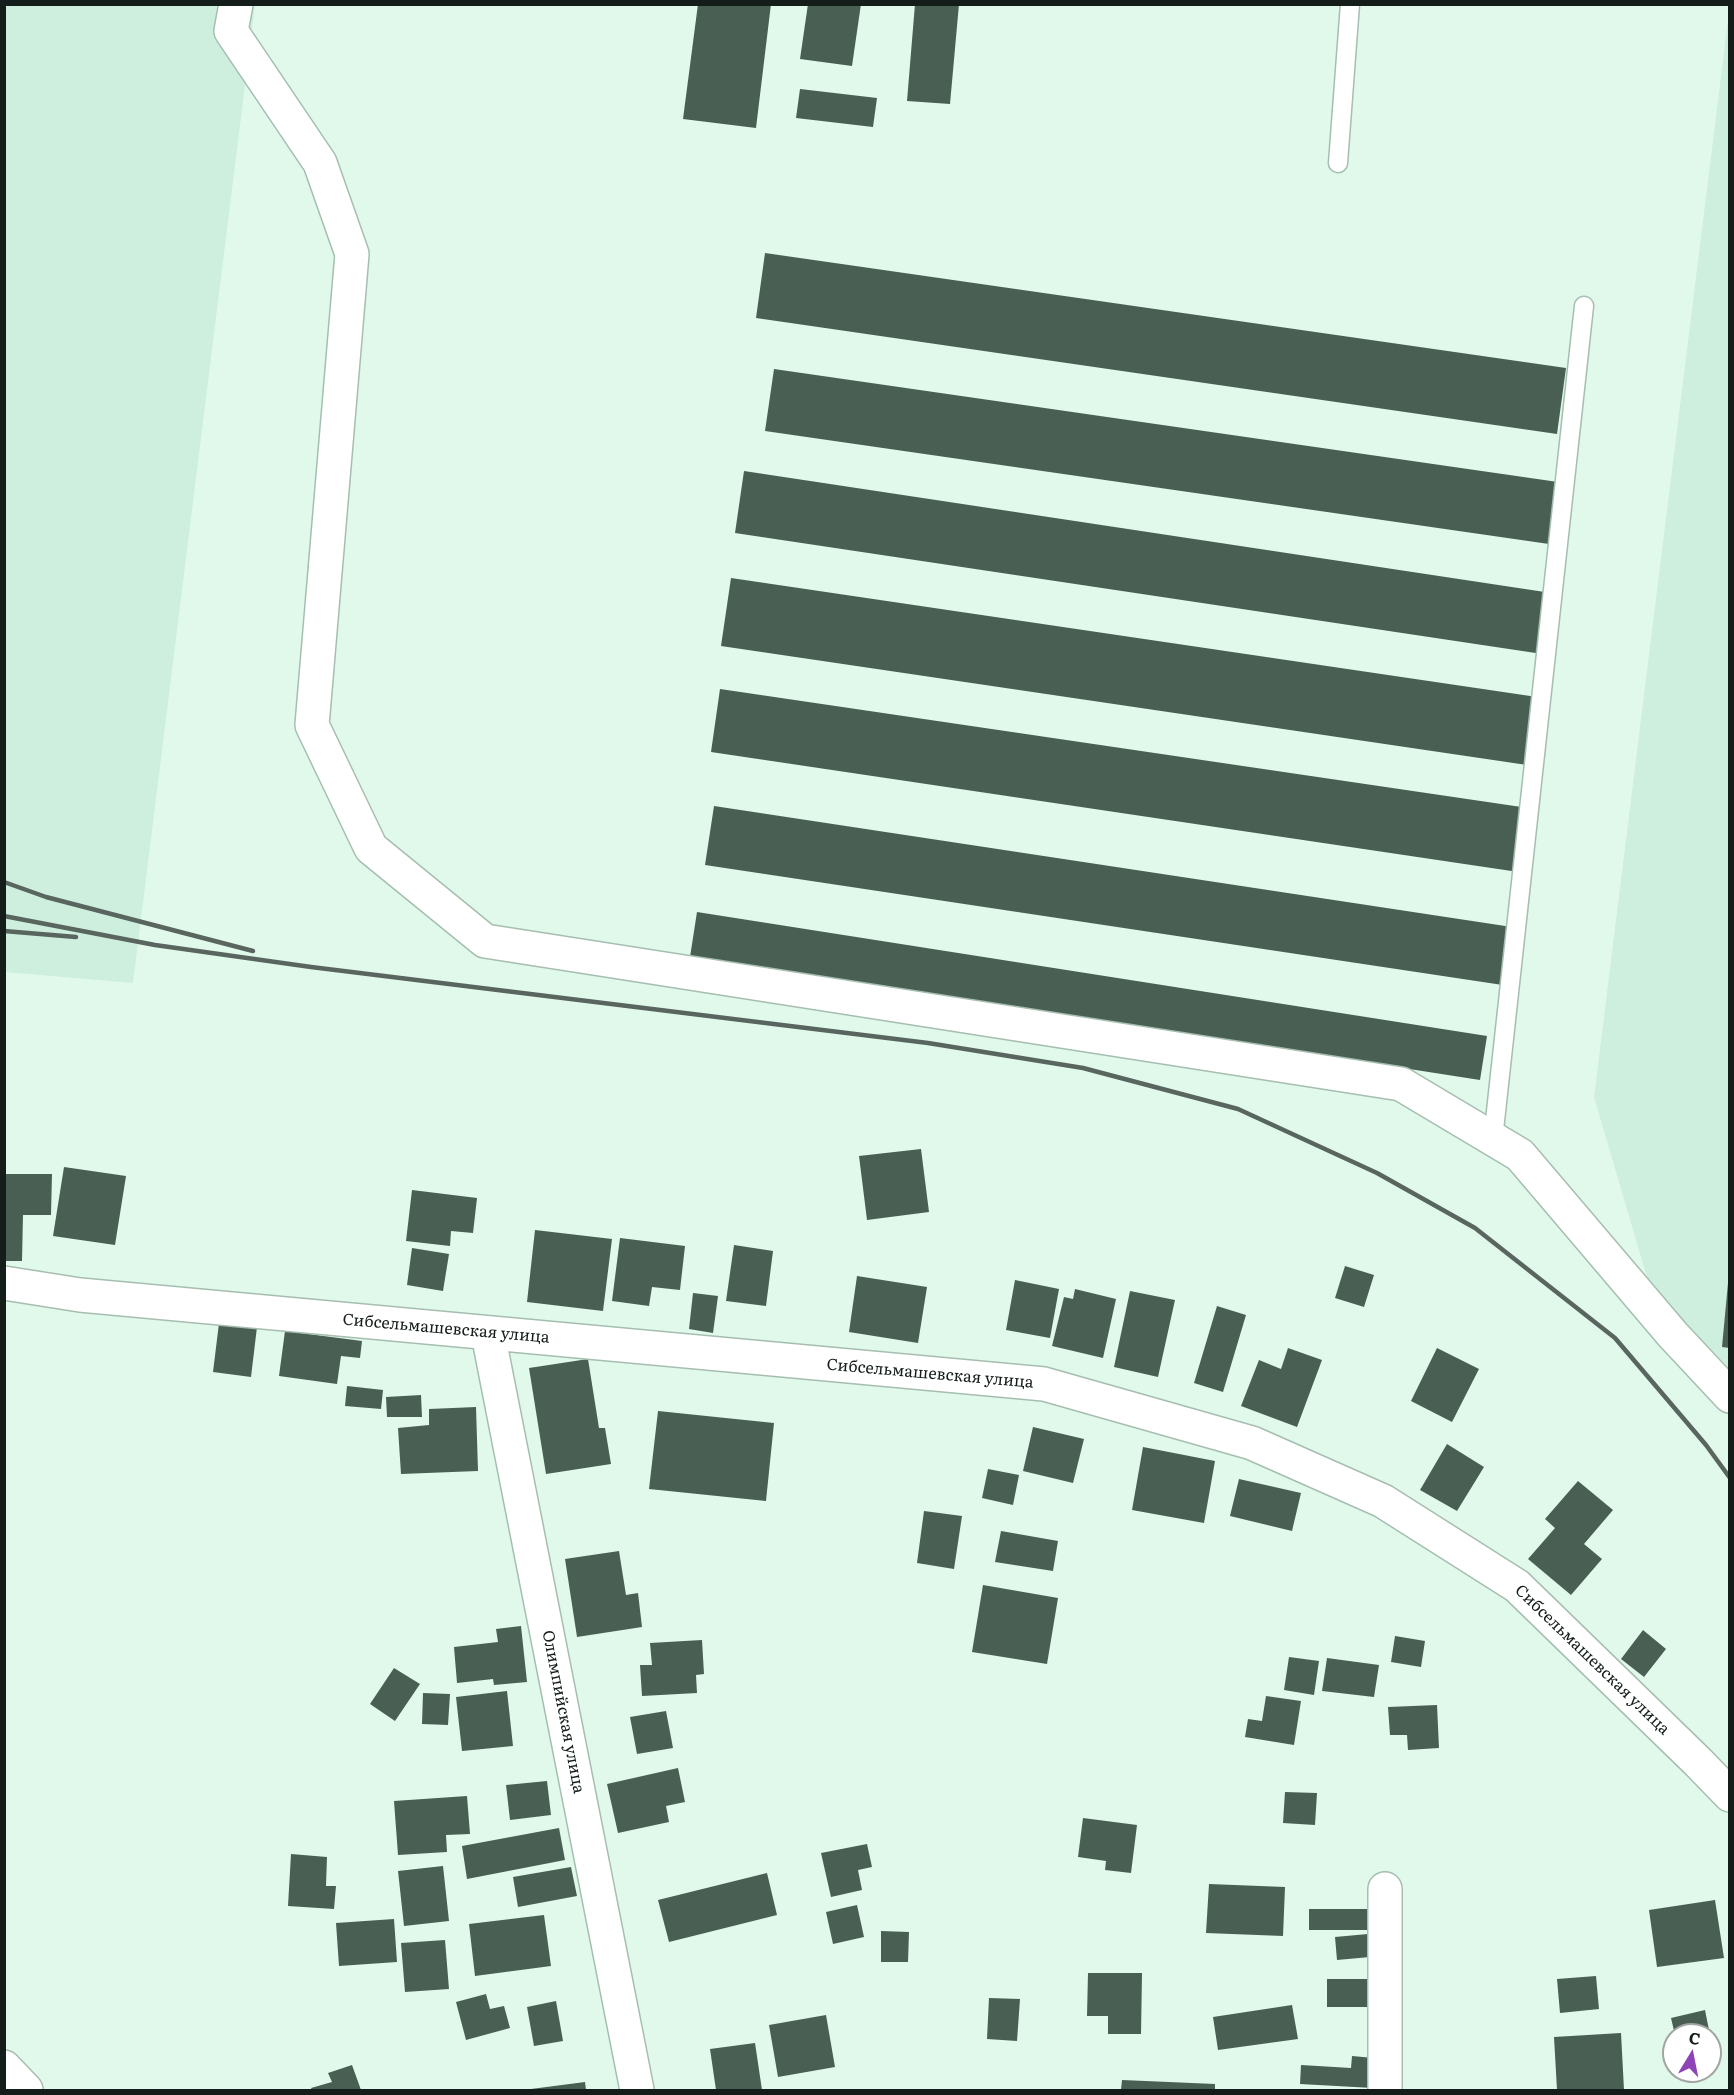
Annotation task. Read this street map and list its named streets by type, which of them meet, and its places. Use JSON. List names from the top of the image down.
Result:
{
  "streets": {
    "street": ["Сибсельмашевская улица", "Олимпийская улица"]
  },
  "crossings": [
    ["Сибсельмашевская улица", "Олимпийская улица"]
  ],
  "north": "top"
}
